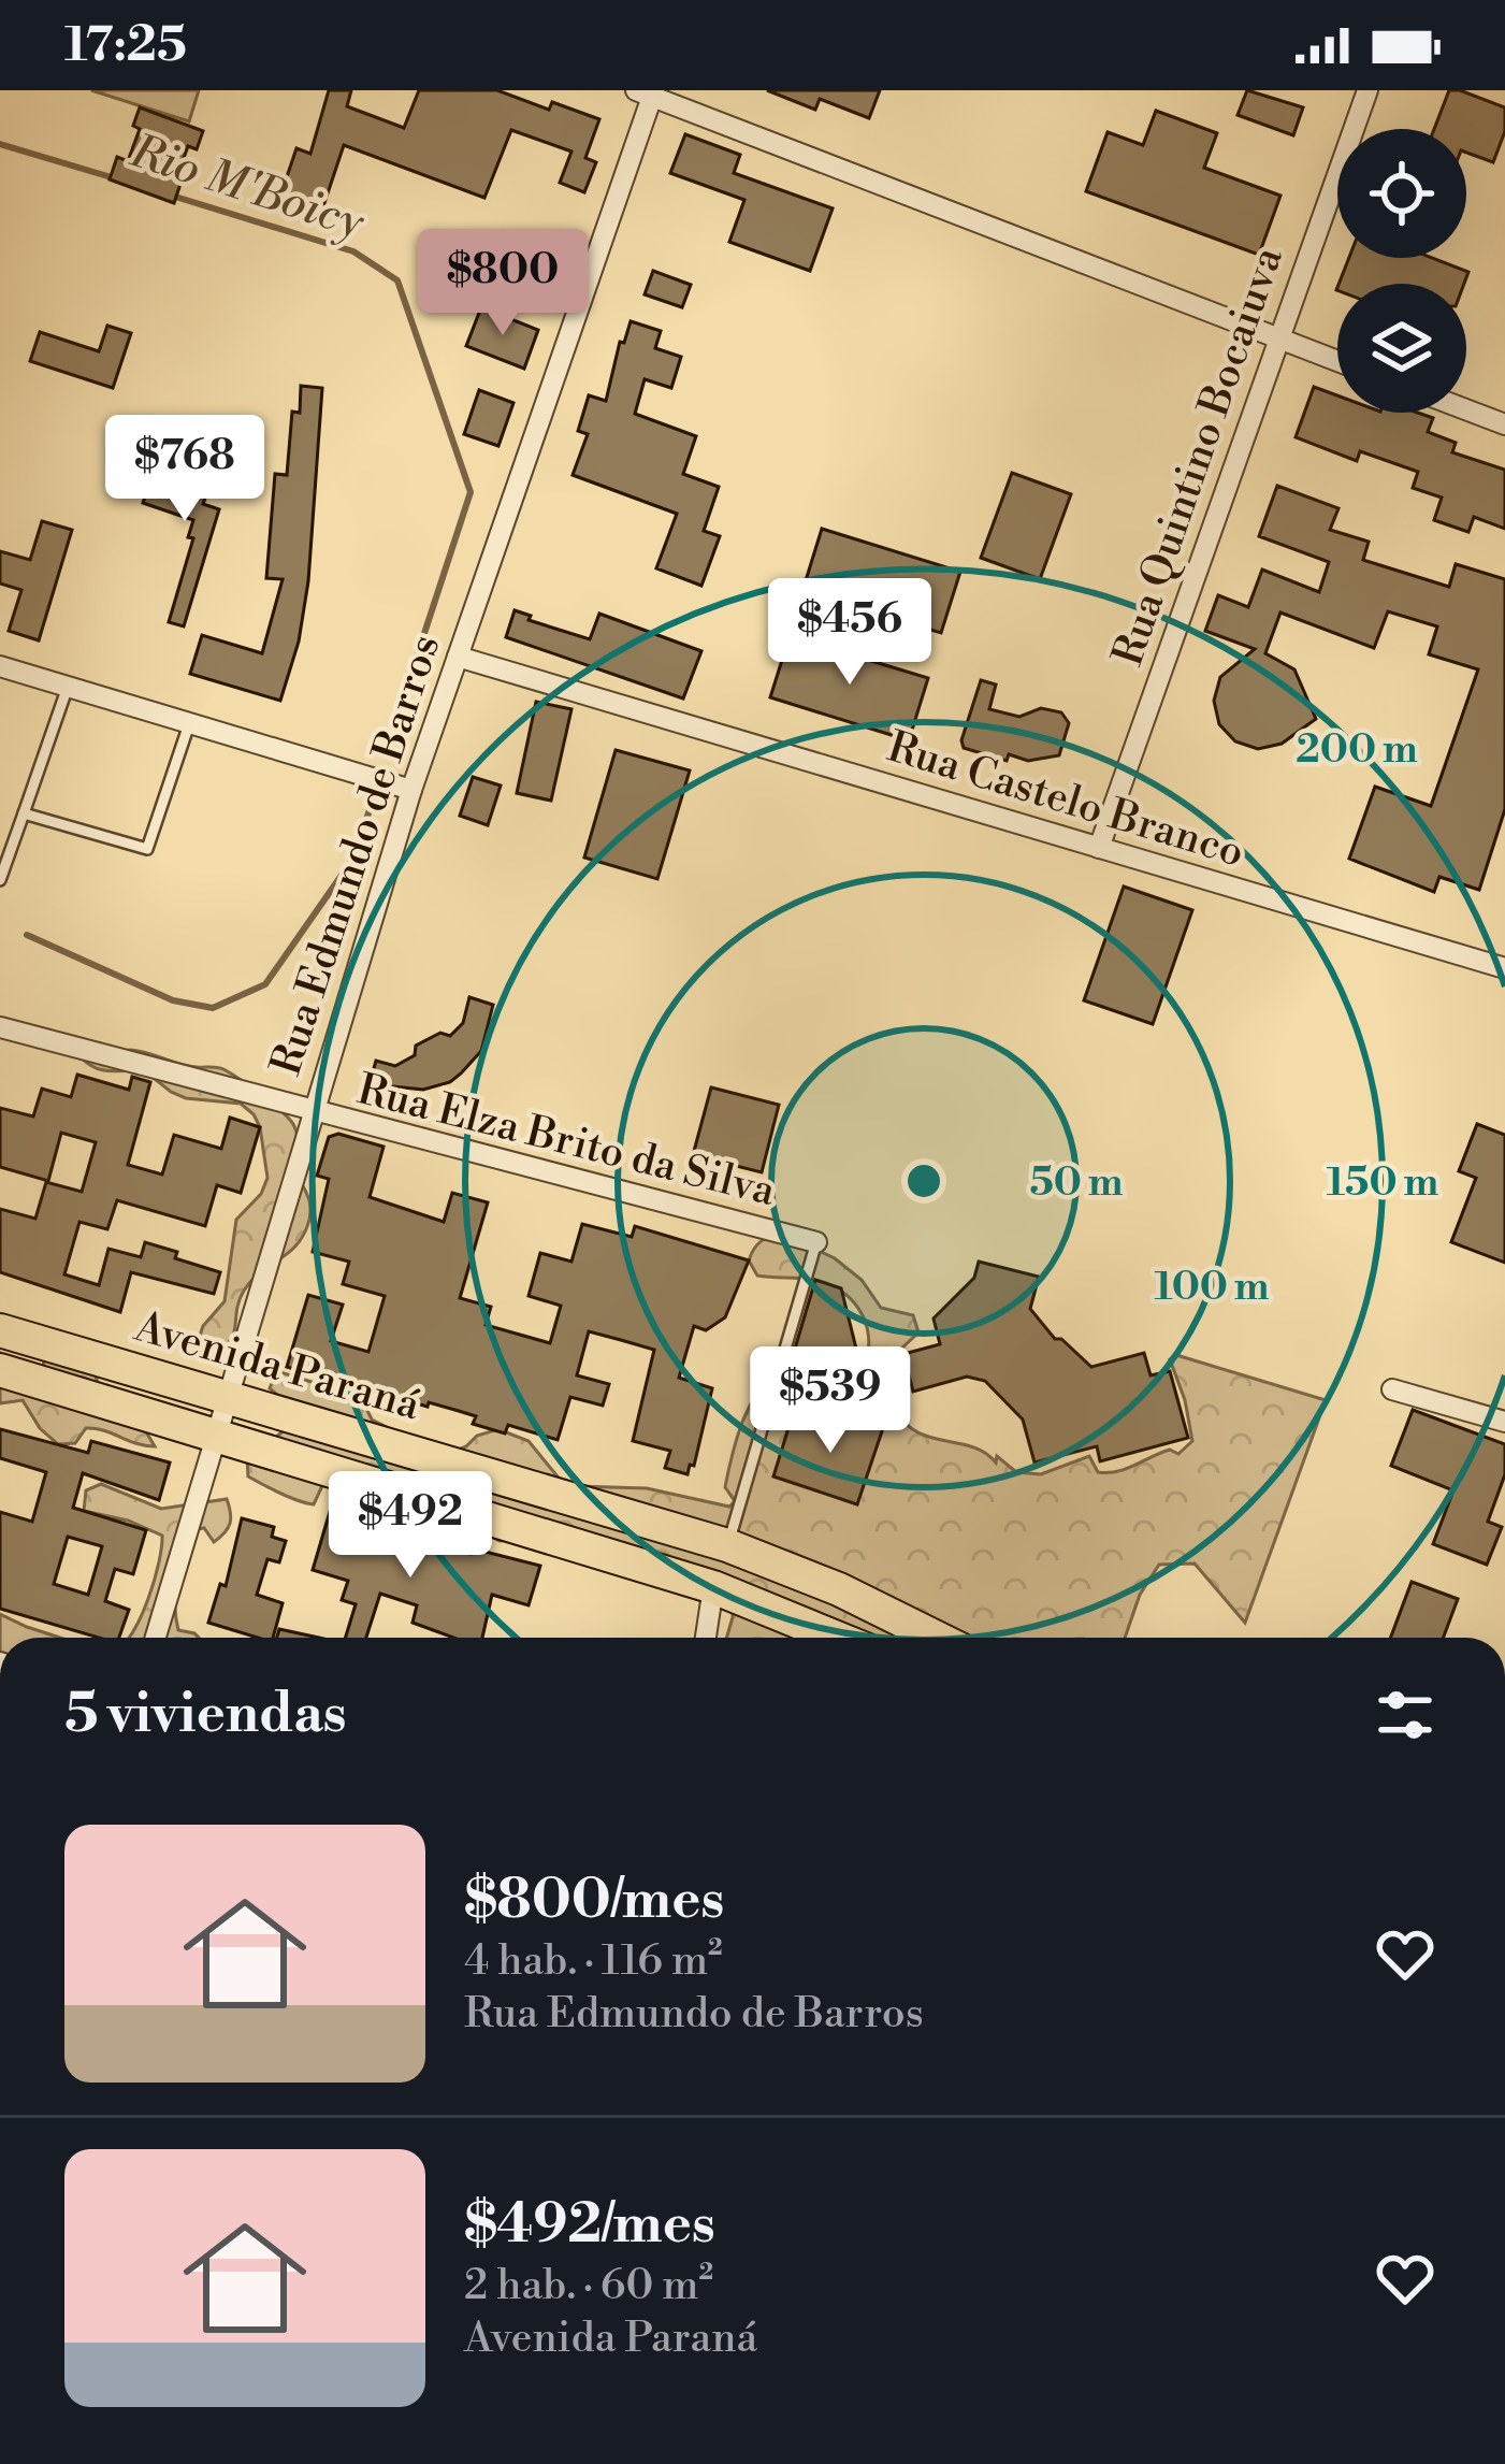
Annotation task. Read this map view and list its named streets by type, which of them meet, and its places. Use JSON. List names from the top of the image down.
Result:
{
  "streets": {
    "main road": ["Avenida Paraná"],
    "street": [
      "Rua Quintino Bocaiuva",
      "Rua Castelo Branco",
      "Rua Edmundo de Barros",
      "Rua Elza Brito da Silva"
    ]
  },
  "crossings": [
    ["Rua Quintino Bocaiuva", "Rua Castelo Branco"],
    ["Rua Castelo Branco", "Rua Edmundo de Barros"],
    ["Rua Edmundo de Barros", "Rua Elza Brito da Silva"],
    ["Rua Edmundo de Barros", "Avenida Paraná"]
  ],
  "water": ["Rio M'Boicy"],
  "page": {
    "status": "17:25",
    "price": [
      "$800",
      "$768",
      "$456",
      "$539",
      "$492"
    ],
    "heading": "5 viviendas",
    "list": [
      {
        "name": "$800/mes",
        "note": "4 hab. · 116 m² · Rua Edmundo de Barros"
      },
      {
        "name": "$492/mes",
        "note": "2 hab. · 60 m² · Avenida Paraná"
      }
    ]
  },
  "rings": [
    "200 m",
    "50 m",
    "150 m",
    "100 m"
  ]
}
